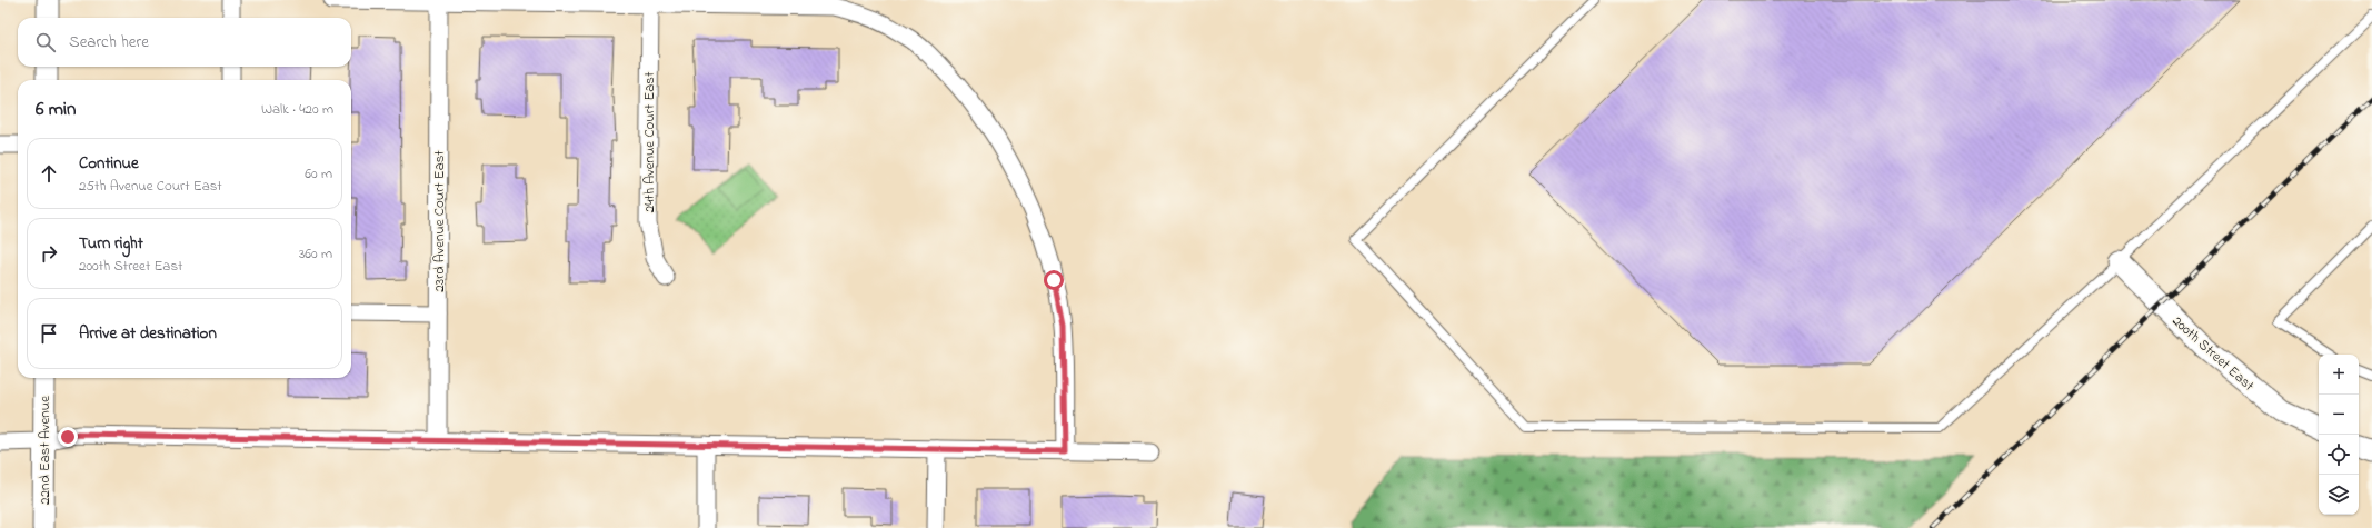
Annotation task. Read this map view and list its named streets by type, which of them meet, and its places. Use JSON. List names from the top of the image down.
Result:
{
  "streets": {
    "street": [
      "24th Avenue Court East",
      "23rd Avenue Court East",
      "200th Street East",
      "22nd East Avenue"
    ]
  },
  "page": {
    "search": "Search here",
    "heading": ["6 min", "Walk · 420 m"],
    "list": [
      ["Continue", "25th Avenue Court East", "60 m"],
      ["Turn right", "200th Street East", "360 m"],
      "Arrive at destination"
    ],
    "map_buttons": ["+", "−"]
  }
}
